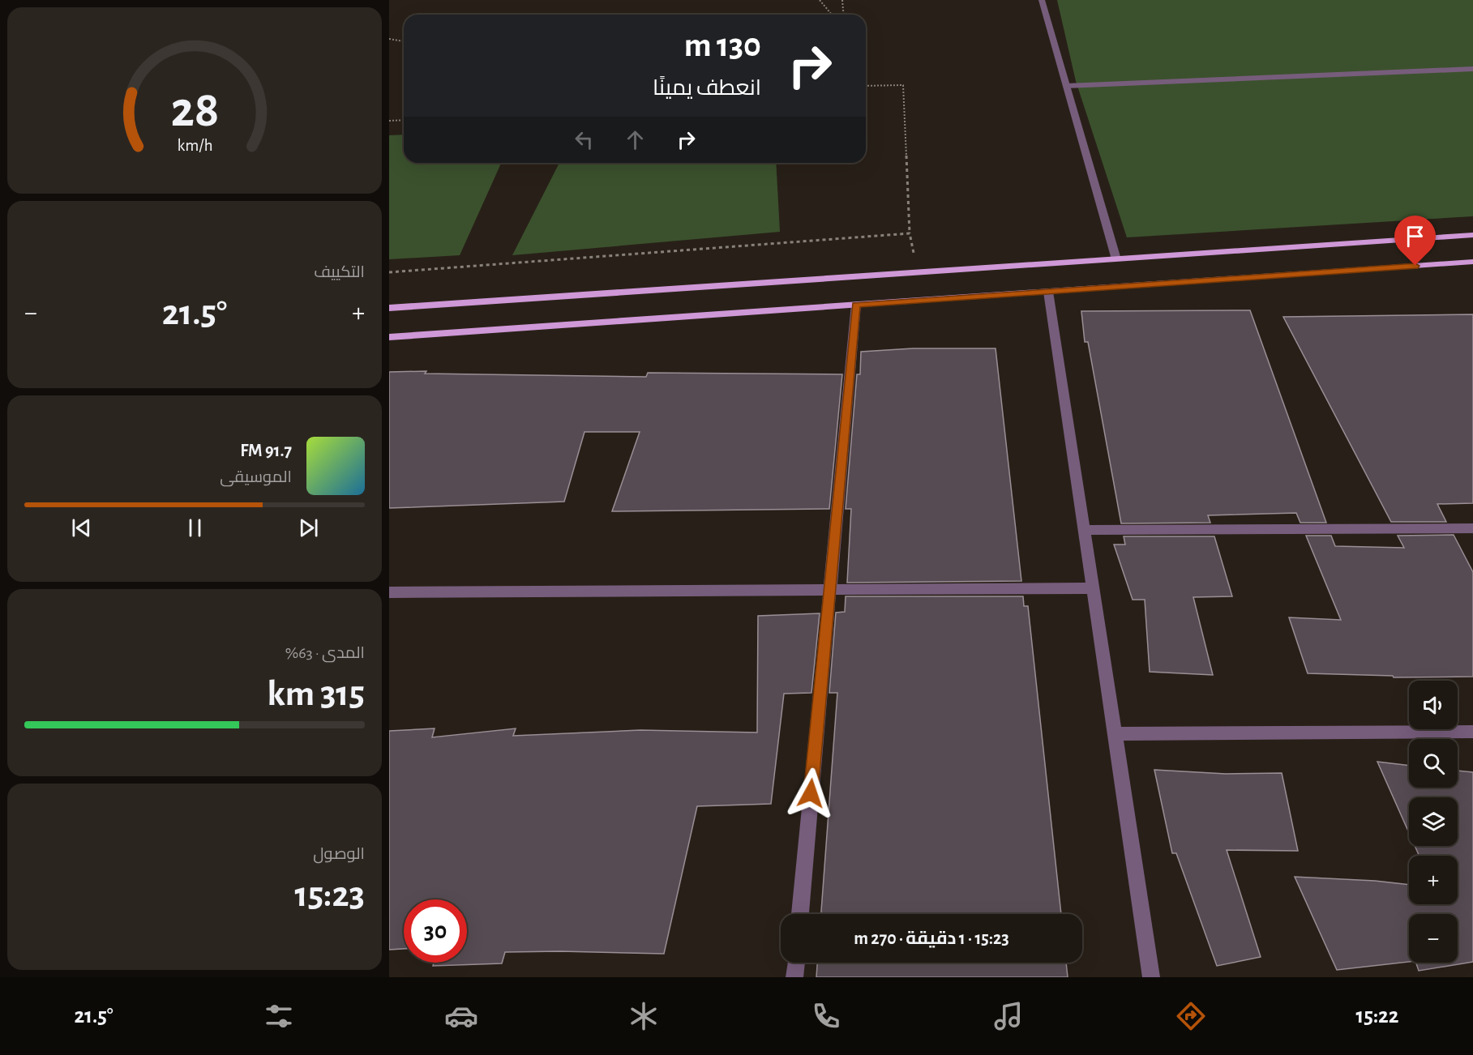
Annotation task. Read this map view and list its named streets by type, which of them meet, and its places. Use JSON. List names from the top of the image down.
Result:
{
  "page": {
    "turn": ["130 m", "انعطف يمينًا"],
    "tile": [
      "التكييف",
      ["المدى · 63%", "315 km"],
      ["الوصول", "15:23"]
    ],
    "heat": ["−", "21.5°", "+"],
    "song": ["91.7 FM", "الموسيقى"],
    "map_buttons": ["+", "−"],
    "limit": "30",
    "trip": "15:23 · 1 دقيقة · 270 m",
    "tabs": ["15:22", "21.5°"],
    "gauge": ["28", "km/h"]
  }
}
